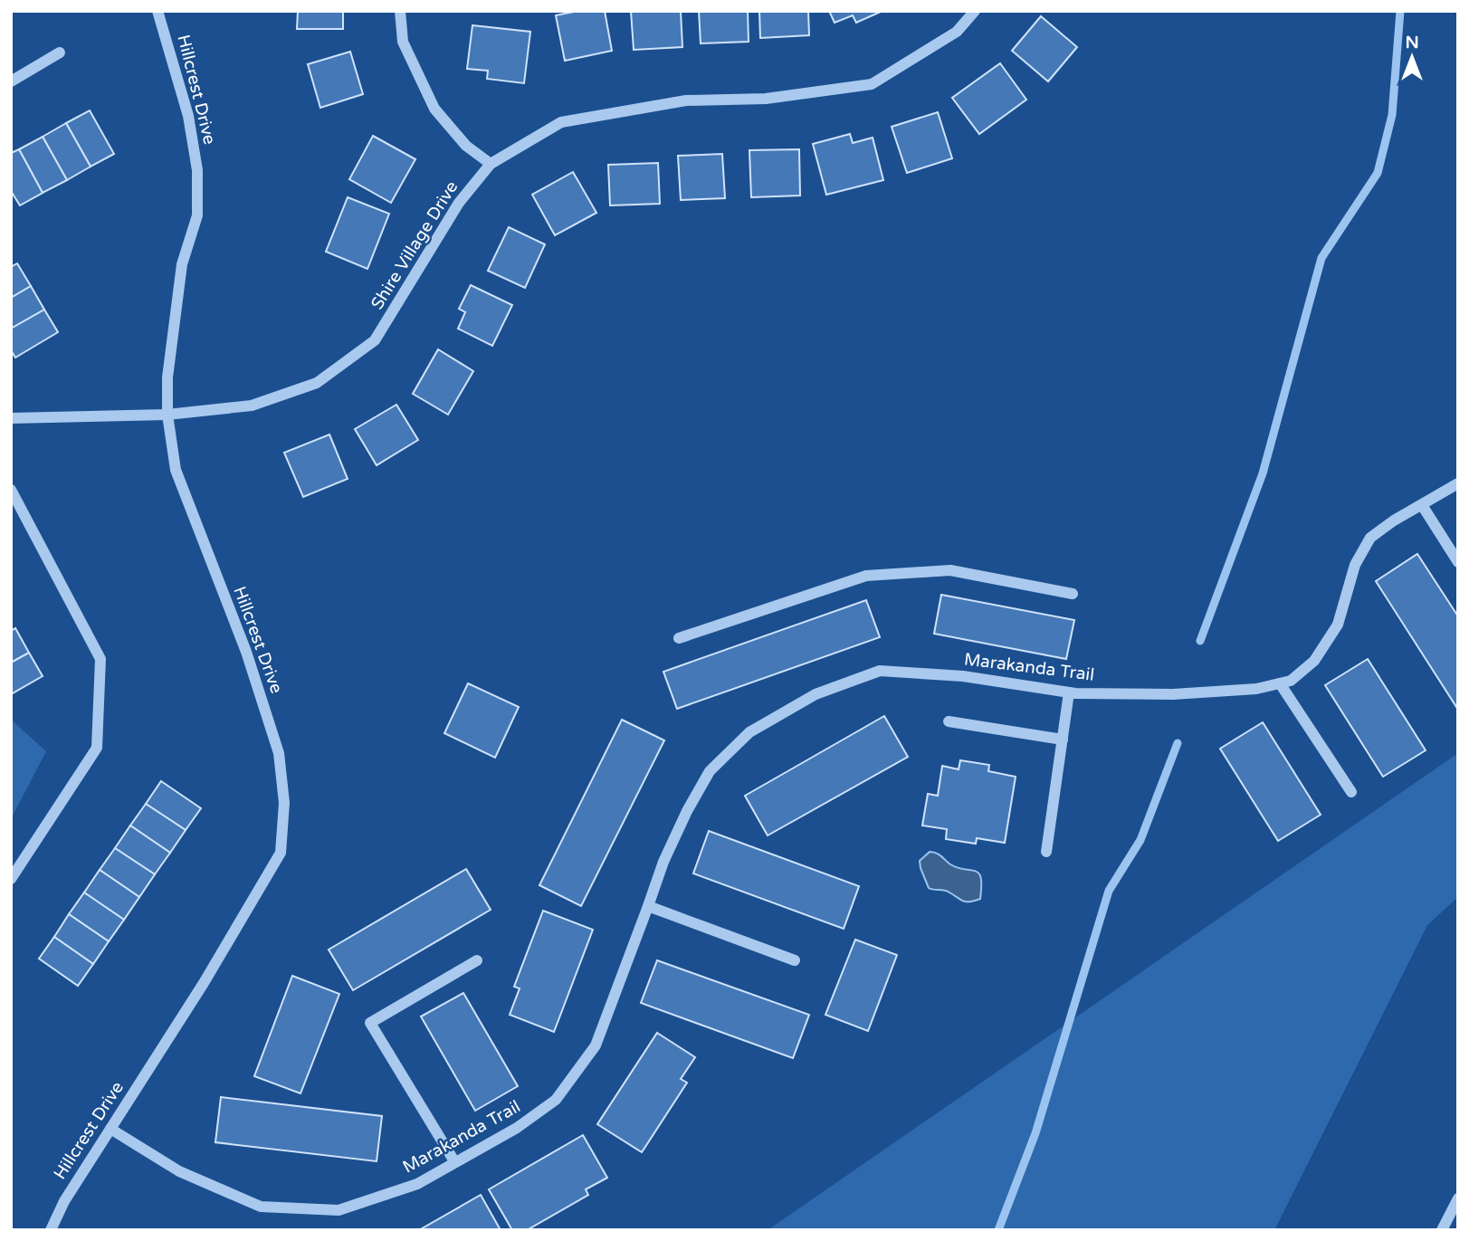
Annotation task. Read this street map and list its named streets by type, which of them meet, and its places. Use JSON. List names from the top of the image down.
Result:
{
  "streets": {
    "street": ["Hillcrest Drive", "Shire Village Drive", "Marakanda Trail"]
  },
  "crossings": [
    ["Hillcrest Drive", "Shire Village Drive"],
    ["Hillcrest Drive", "Marakanda Trail"]
  ],
  "north": "top"
}
